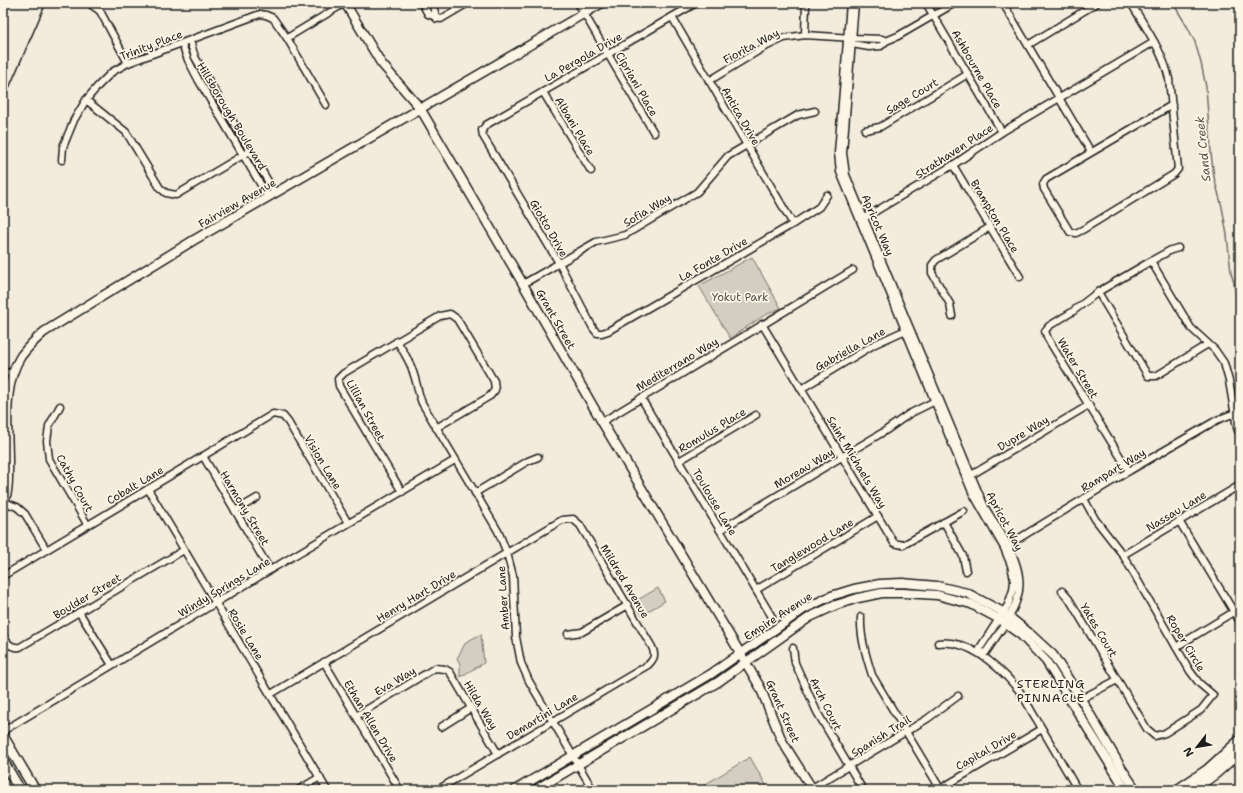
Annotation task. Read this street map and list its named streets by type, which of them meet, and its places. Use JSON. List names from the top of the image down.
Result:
{
  "streets": {
    "street": [
      "Trinity Place",
      "Fiorita Way",
      "La Pergola Drive",
      "Ashbourne Place",
      "Cipriani Place",
      "Sage Court",
      "Hillsborough Boulevard",
      "Antica Drive",
      "Albani Place",
      "Strathaven Place",
      "Fairview Avenue",
      "Sofia Way",
      "Brampton Place",
      "Apricot Way",
      "Giotto Drive",
      "La Fonte Drive",
      "Grant Street",
      "Gabriella Lane",
      "Mediterrano Way",
      "Water Street",
      "Lillian Street",
      "Romulus Place",
      "Dupre Way",
      "Vision Lane",
      "Saint Michaels Way",
      "Moreau Way",
      "Rampart Way",
      "Cathy Court",
      "Cobalt Lane",
      "Toulouse Lane",
      "Harmony Street",
      "Nassau Lane",
      "Tanglewood Lane",
      "Mildred Avenue",
      "Windy Springs Lane",
      "Boulder Street",
      "Henry Hart Drive",
      "Amber Lane",
      "Empire Avenue",
      "Yates Court",
      "Rosie Lane",
      "Roper Circle",
      "Eva Way",
      "Arch Court",
      "Hilda Way",
      "Demartini Lane",
      "Ethan Allen Drive",
      "Spanish Trail",
      "Capital Drive"
    ]
  },
  "crossings": [
    ["Trinity Place", "Hillsborough Boulevard"],
    ["Fiorita Way", "Ashbourne Place"],
    ["Fiorita Way", "Antica Drive"],
    ["Fiorita Way", "Apricot Way"],
    ["La Pergola Drive", "Cipriani Place"],
    ["La Pergola Drive", "Antica Drive"],
    ["La Pergola Drive", "Albani Place"],
    ["La Pergola Drive", "Giotto Drive"],
    ["Ashbourne Place", "Sage Court"],
    ["Ashbourne Place", "Strathaven Place"],
    ["Cipriani Place", "Fairview Avenue"],
    ["Hillsborough Boulevard", "Fairview Avenue"],
    ["Antica Drive", "Sofia Way"],
    ["Antica Drive", "La Fonte Drive"],
    ["Strathaven Place", "Brampton Place"],
    ["Strathaven Place", "Apricot Way"],
    ["Fairview Avenue", "Grant Street"],
    ["Sofia Way", "Giotto Drive"],
    ["Sofia Way", "Grant Street"],
    ["Apricot Way", "Gabriella Lane"],
    ["Apricot Way", "Dupre Way"],
    ["Apricot Way", "Moreau Way"],
    ["Apricot Way", "Rampart Way"],
    ["Apricot Way", "Empire Avenue"],
    ["Giotto Drive", "La Fonte Drive"],
    ["Grant Street", "Mediterrano Way"],
    ["Grant Street", "Empire Avenue"],
    ["Grant Street", "Spanish Trail"],
    ["Gabriella Lane", "Saint Michaels Way"],
    ["Mediterrano Way", "Saint Michaels Way"],
    ["Mediterrano Way", "Toulouse Lane"],
    ["Water Street", "Dupre Way"],
    ["Water Street", "Rampart Way"],
    ["Lillian Street", "Windy Springs Lane"],
    ["Lillian Street", "Amber Lane"],
    ["Romulus Place", "Toulouse Lane"],
    ["Vision Lane", "Cobalt Lane"],
    ["Vision Lane", "Windy Springs Lane"],
    ["Saint Michaels Way", "Moreau Way"],
    ["Saint Michaels Way", "Tanglewood Lane"],
    ["Moreau Way", "Toulouse Lane"],
    ["Rampart Way", "Roper Circle"],
    ["Cathy Court", "Cobalt Lane"],
    ["Cobalt Lane", "Harmony Street"],
    ["Cobalt Lane", "Rosie Lane"],
    ["Toulouse Lane", "Tanglewood Lane"],
    ["Harmony Street", "Windy Springs Lane"],
    ["Nassau Lane", "Roper Circle"],
    ["Mildred Avenue", "Henry Hart Drive"],
    ["Mildred Avenue", "Demartini Lane"],
    ["Windy Springs Lane", "Amber Lane"],
    ["Windy Springs Lane", "Rosie Lane"],
    ["Boulder Street", "Rosie Lane"],
    ["Henry Hart Drive", "Amber Lane"],
    ["Henry Hart Drive", "Rosie Lane"],
    ["Henry Hart Drive", "Ethan Allen Drive"],
    ["Amber Lane", "Empire Avenue"],
    ["Amber Lane", "Demartini Lane"],
    ["Yates Court", "Roper Circle"],
    ["Eva Way", "Hilda Way"],
    ["Eva Way", "Ethan Allen Drive"],
    ["Arch Court", "Spanish Trail"],
    ["Hilda Way", "Demartini Lane"]
  ],
  "districts": ["STERLING PINNACLE"],
  "water": ["Sand Creek"],
  "parks": ["Yokut Park"],
  "north": "bottom left"
}
